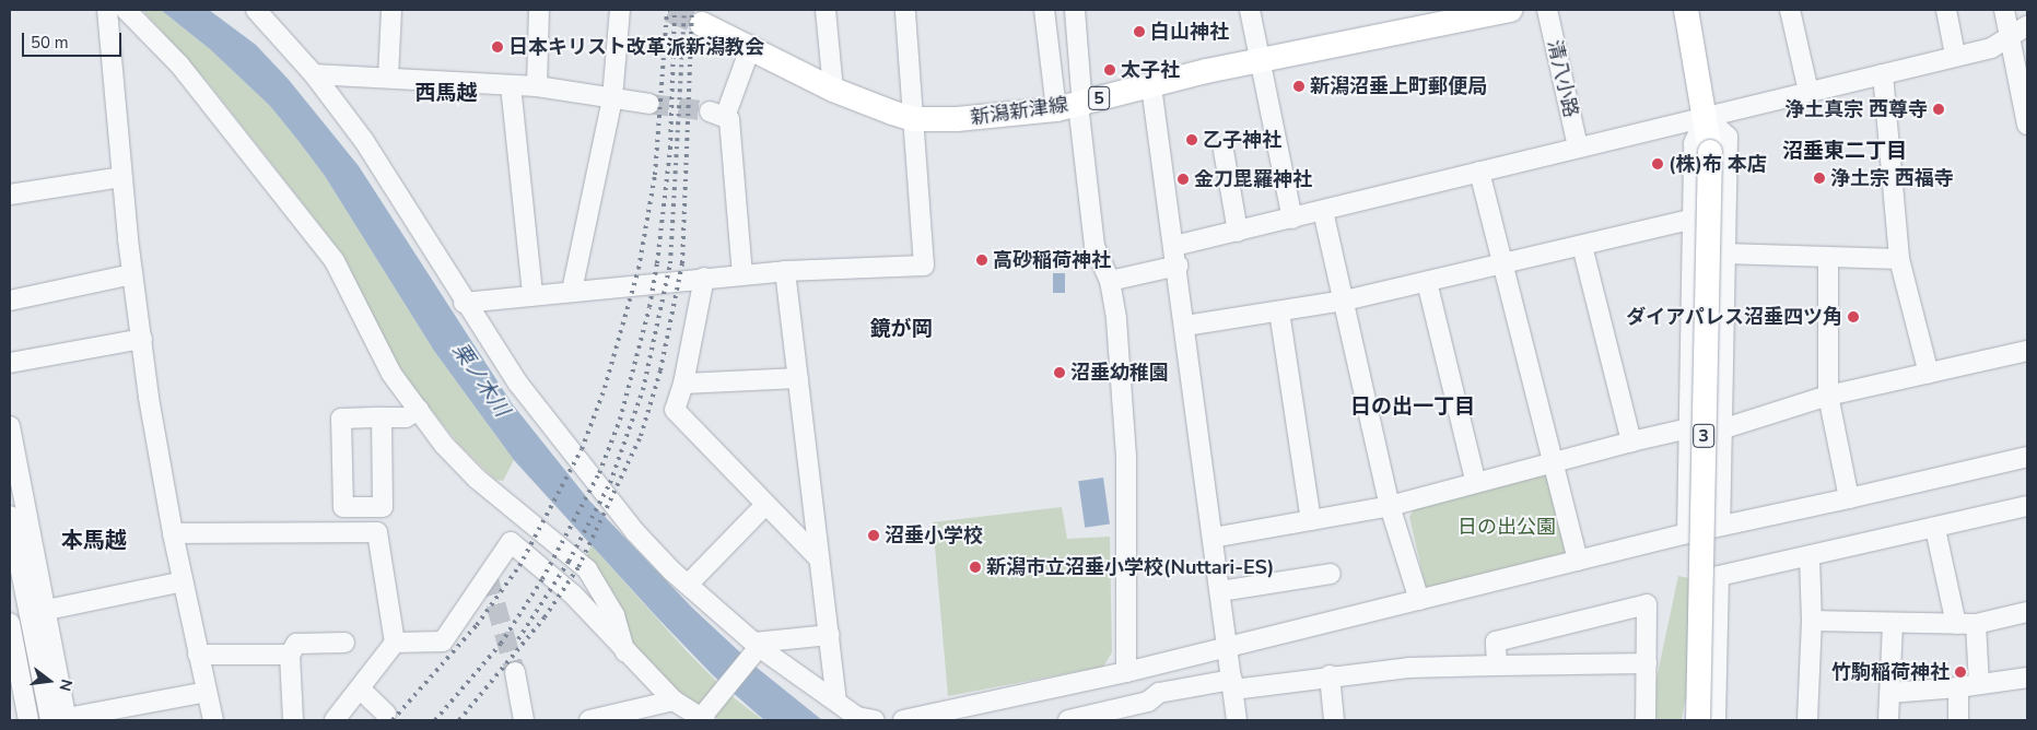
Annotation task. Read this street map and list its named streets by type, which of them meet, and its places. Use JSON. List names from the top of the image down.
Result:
{
  "streets": {
    "main road": ["5", "新潟新津線", "3"],
    "street": ["清八小路"]
  },
  "districts": [
    "西馬越",
    "沼垂東二丁目",
    "鏡が岡",
    "日の出一丁目",
    "本馬越"
  ],
  "water": ["栗ノ木川"],
  "parks": ["日の出公園"],
  "places": [
    "白山神社",
    "日本キリスト改革派新潟教会",
    "太子社",
    "新潟沼垂上町郵便局",
    "浄土真宗 西尊寺",
    "乙子神社",
    "(株)布 本店",
    "浄土宗 西福寺",
    "金刀毘羅神社",
    "高砂稲荷神社",
    "ダイアパレス沼垂四ツ角",
    "沼垂幼稚園",
    "沼垂小学校",
    "新潟市立沼垂小学校(Nuttari-ES)",
    "竹駒稲荷神社"
  ],
  "scale_bar": "50 m",
  "north": "right"
}
